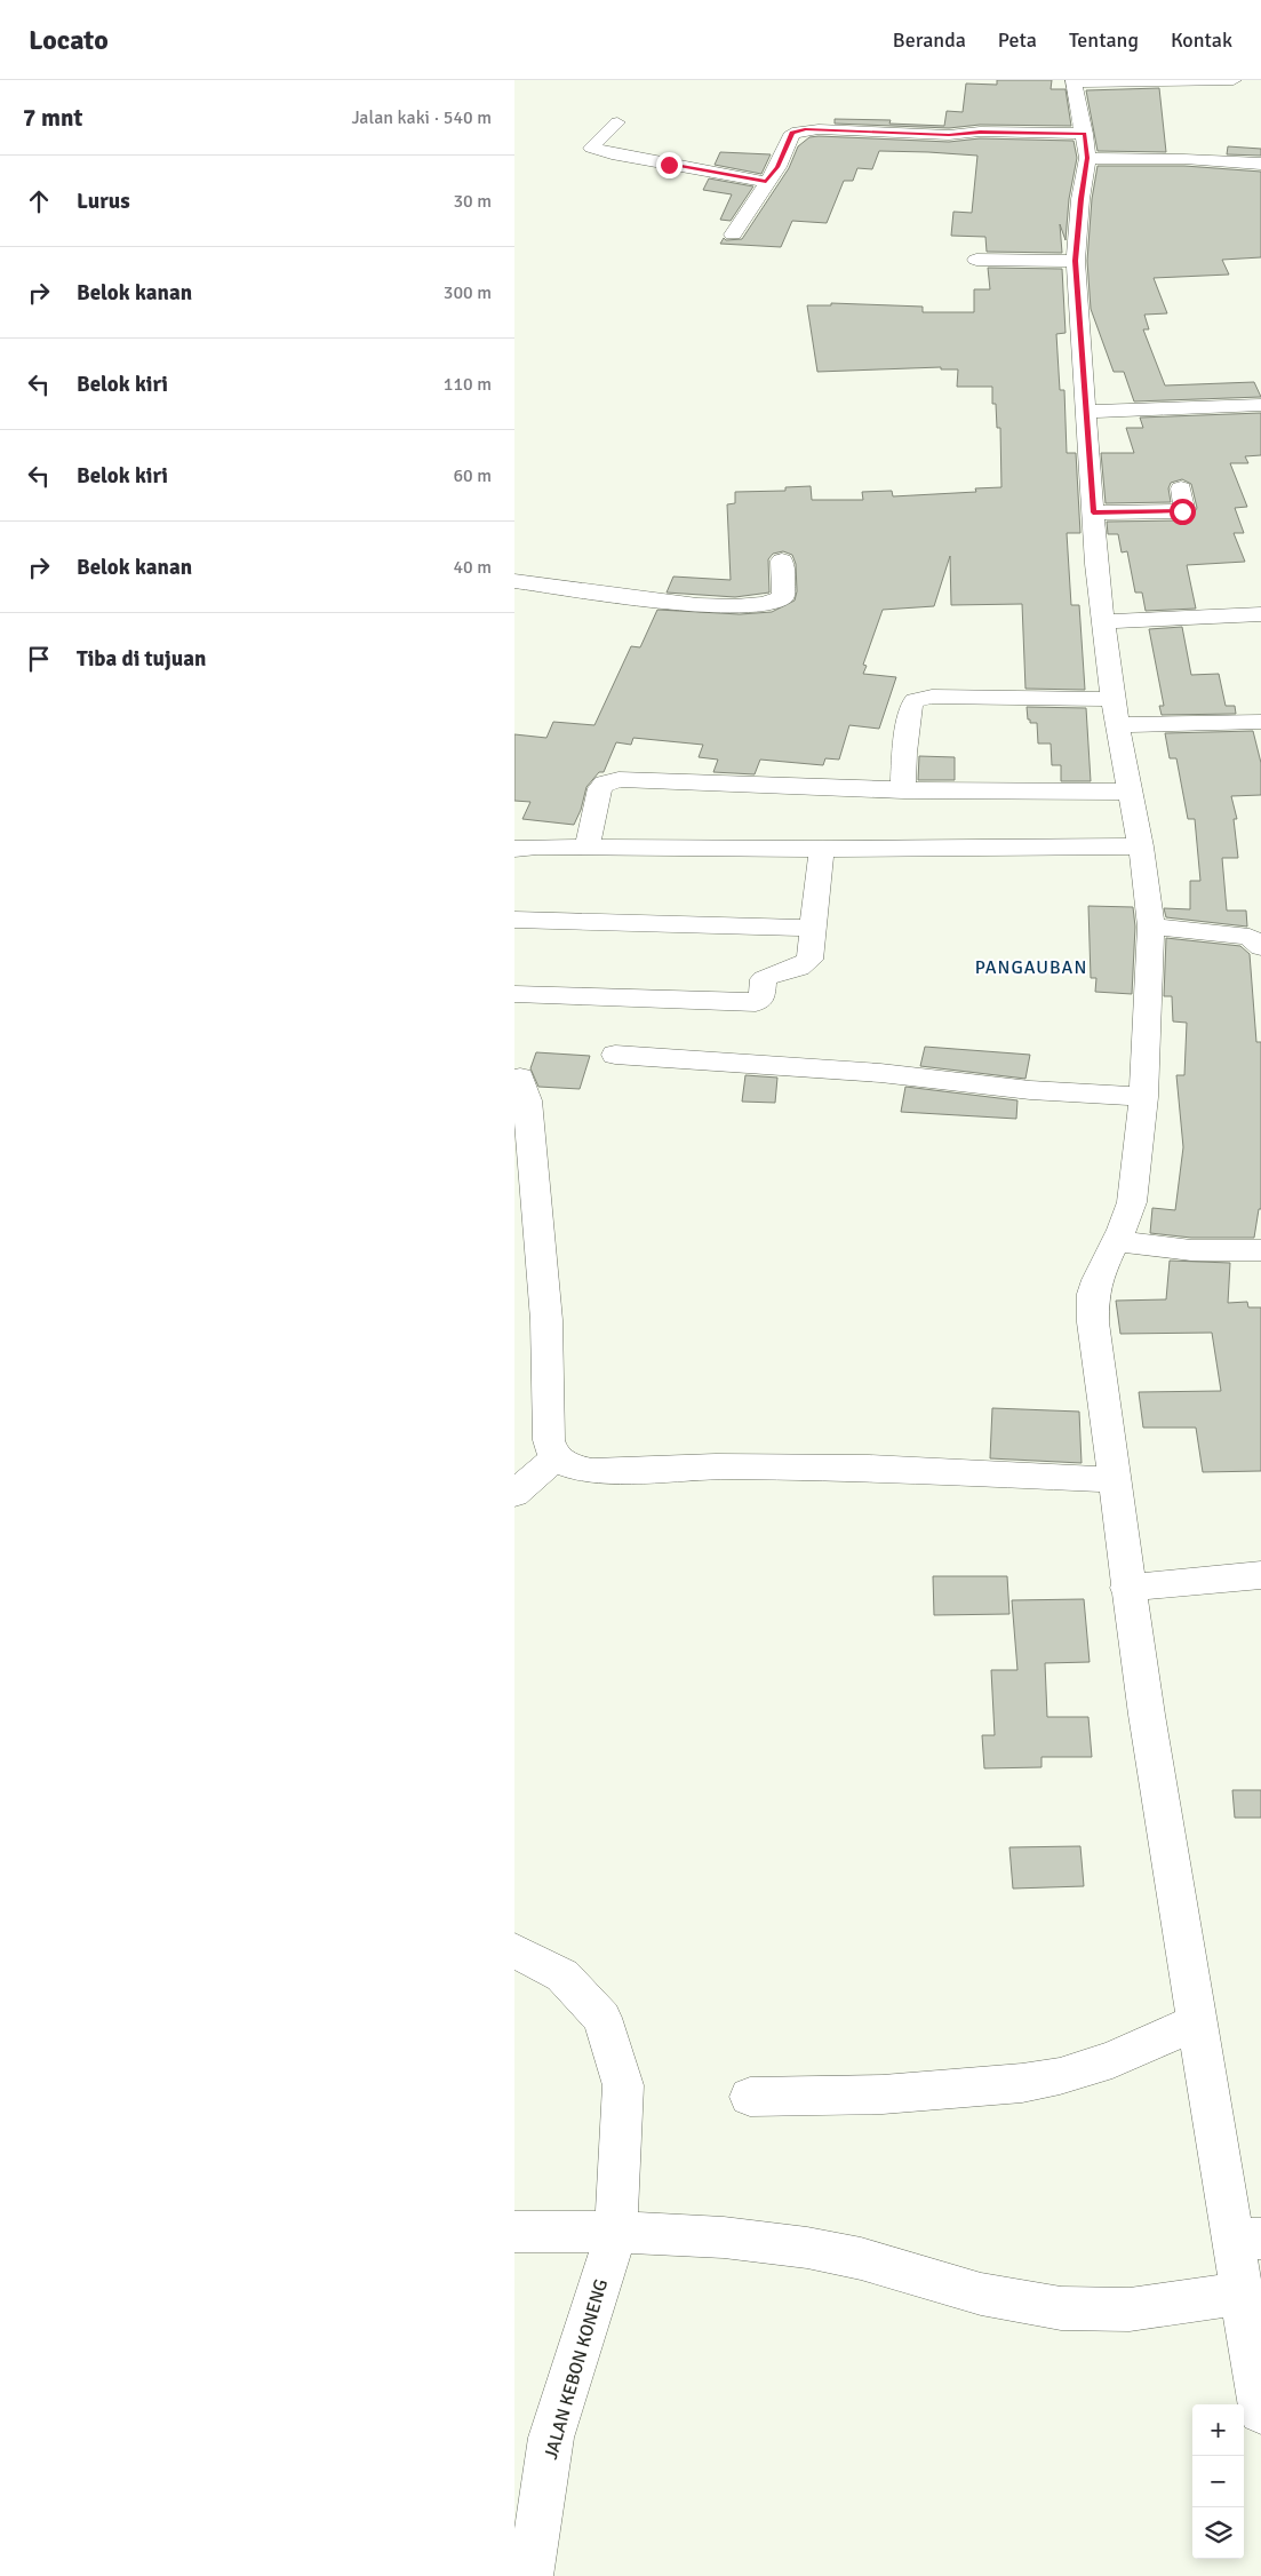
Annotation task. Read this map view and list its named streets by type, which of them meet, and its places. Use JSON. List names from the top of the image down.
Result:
{
  "streets": {
    "street": ["JALAN KEBON KONENG"]
  },
  "districts": ["PANGAUBAN"],
  "page": {
    "header": "Locato",
    "nav": [
      "Beranda",
      "Peta",
      "Tentang",
      "Kontak"
    ],
    "heading": ["7 mnt", "Jalan kaki · 540 m"],
    "list": [
      ["Lurus", "30 m"],
      ["Belok kanan", "300 m"],
      ["Belok kiri", "110 m"],
      ["Belok kiri", "60 m"],
      ["Belok kanan", "40 m"],
      "Tiba di tujuan"
    ],
    "map_buttons": ["+", "−"]
  }
}
